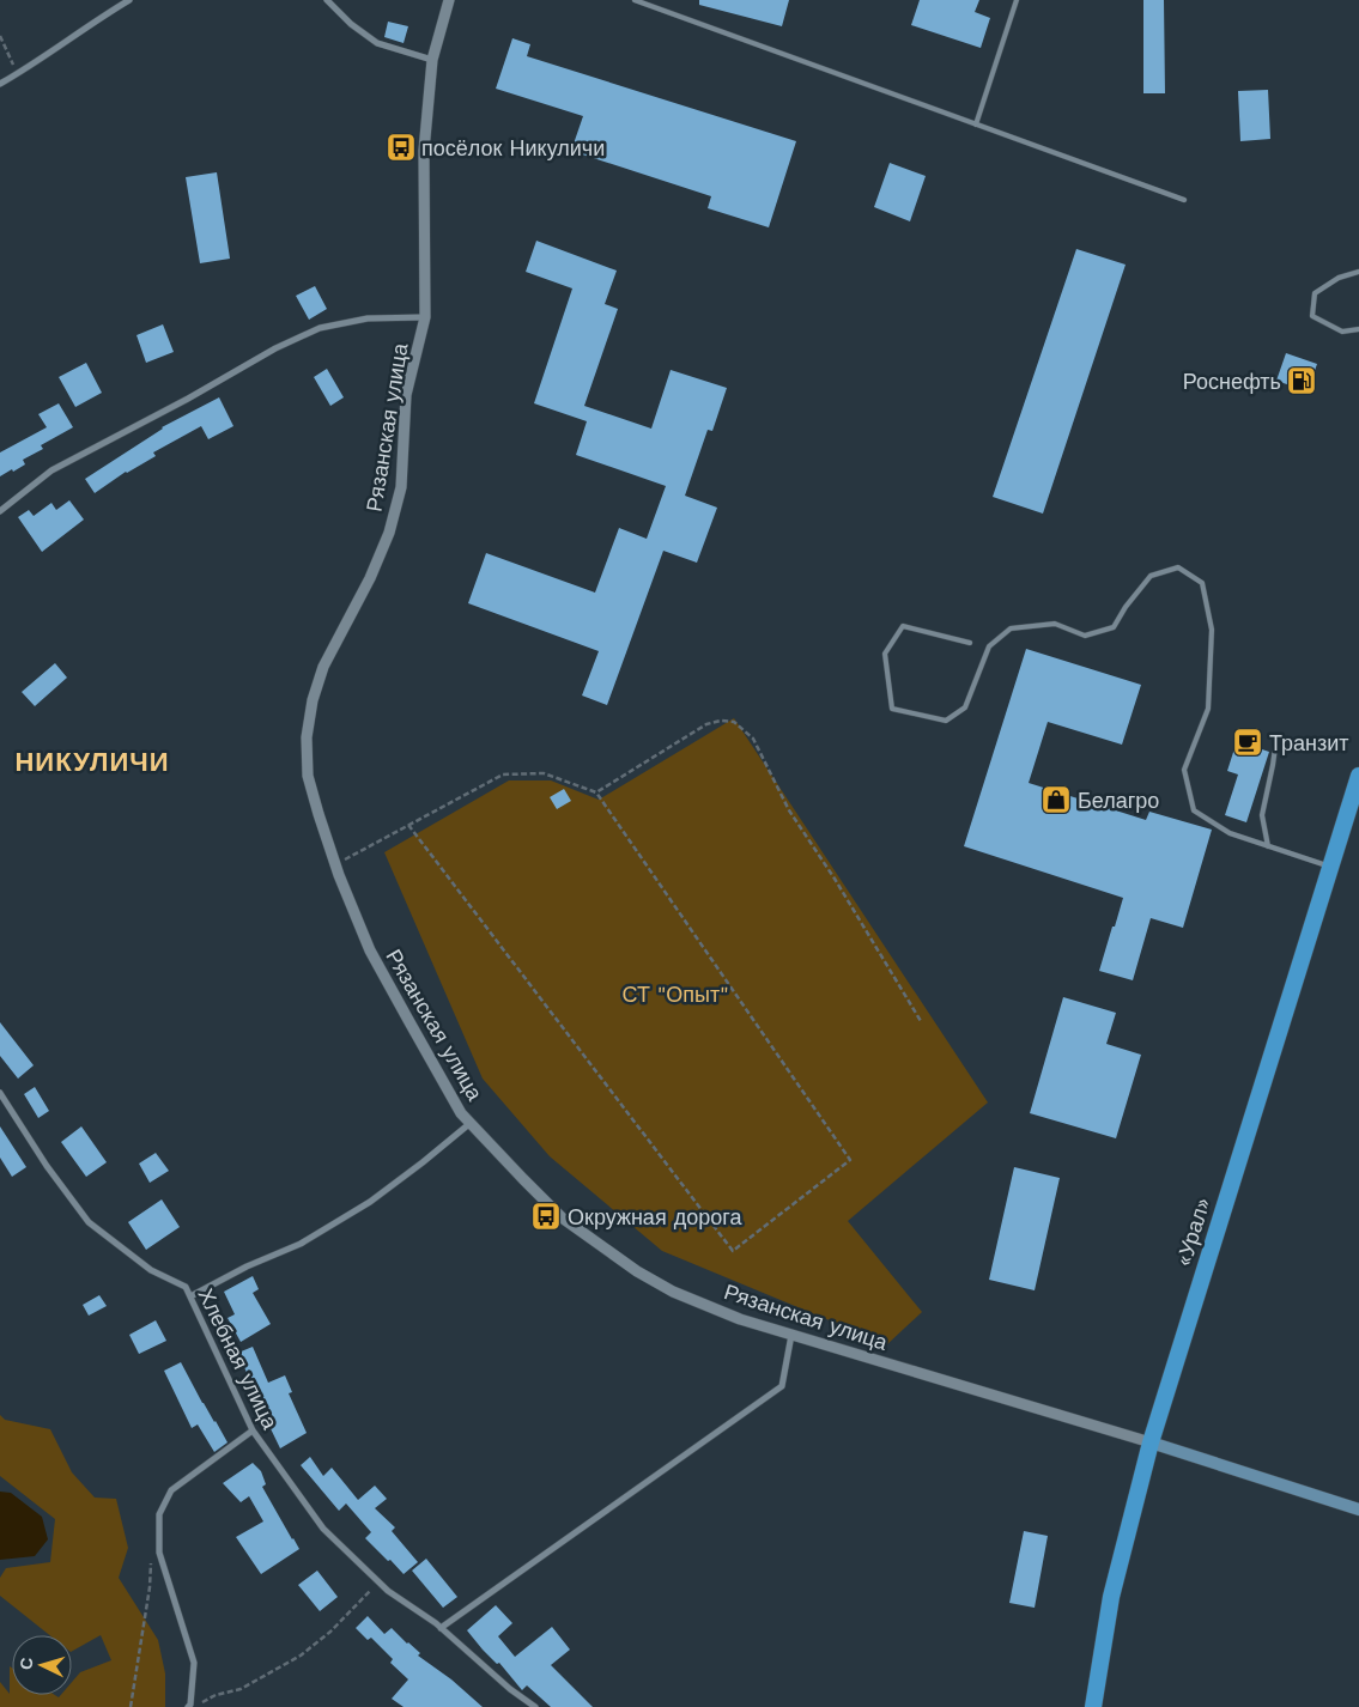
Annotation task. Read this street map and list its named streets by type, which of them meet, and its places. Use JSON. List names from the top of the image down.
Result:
{
  "streets": {
    "highway": ["«Урал»"],
    "street": ["Рязанская улица", "Хлебная улица"]
  },
  "crossings": [
    ["Рязанская улица", "«Урал»"]
  ],
  "districts": ["НИКУЛИЧИ"],
  "parks": ["СТ \"Опыт\""],
  "places": {
    "bus stop": ["посёлок Никуличи", "Окружная дорога"],
    "fuel station": ["Роснефть"],
    "cafe": ["Транзит"],
    "shop": ["Белагро"]
  },
  "north": "left"
}
